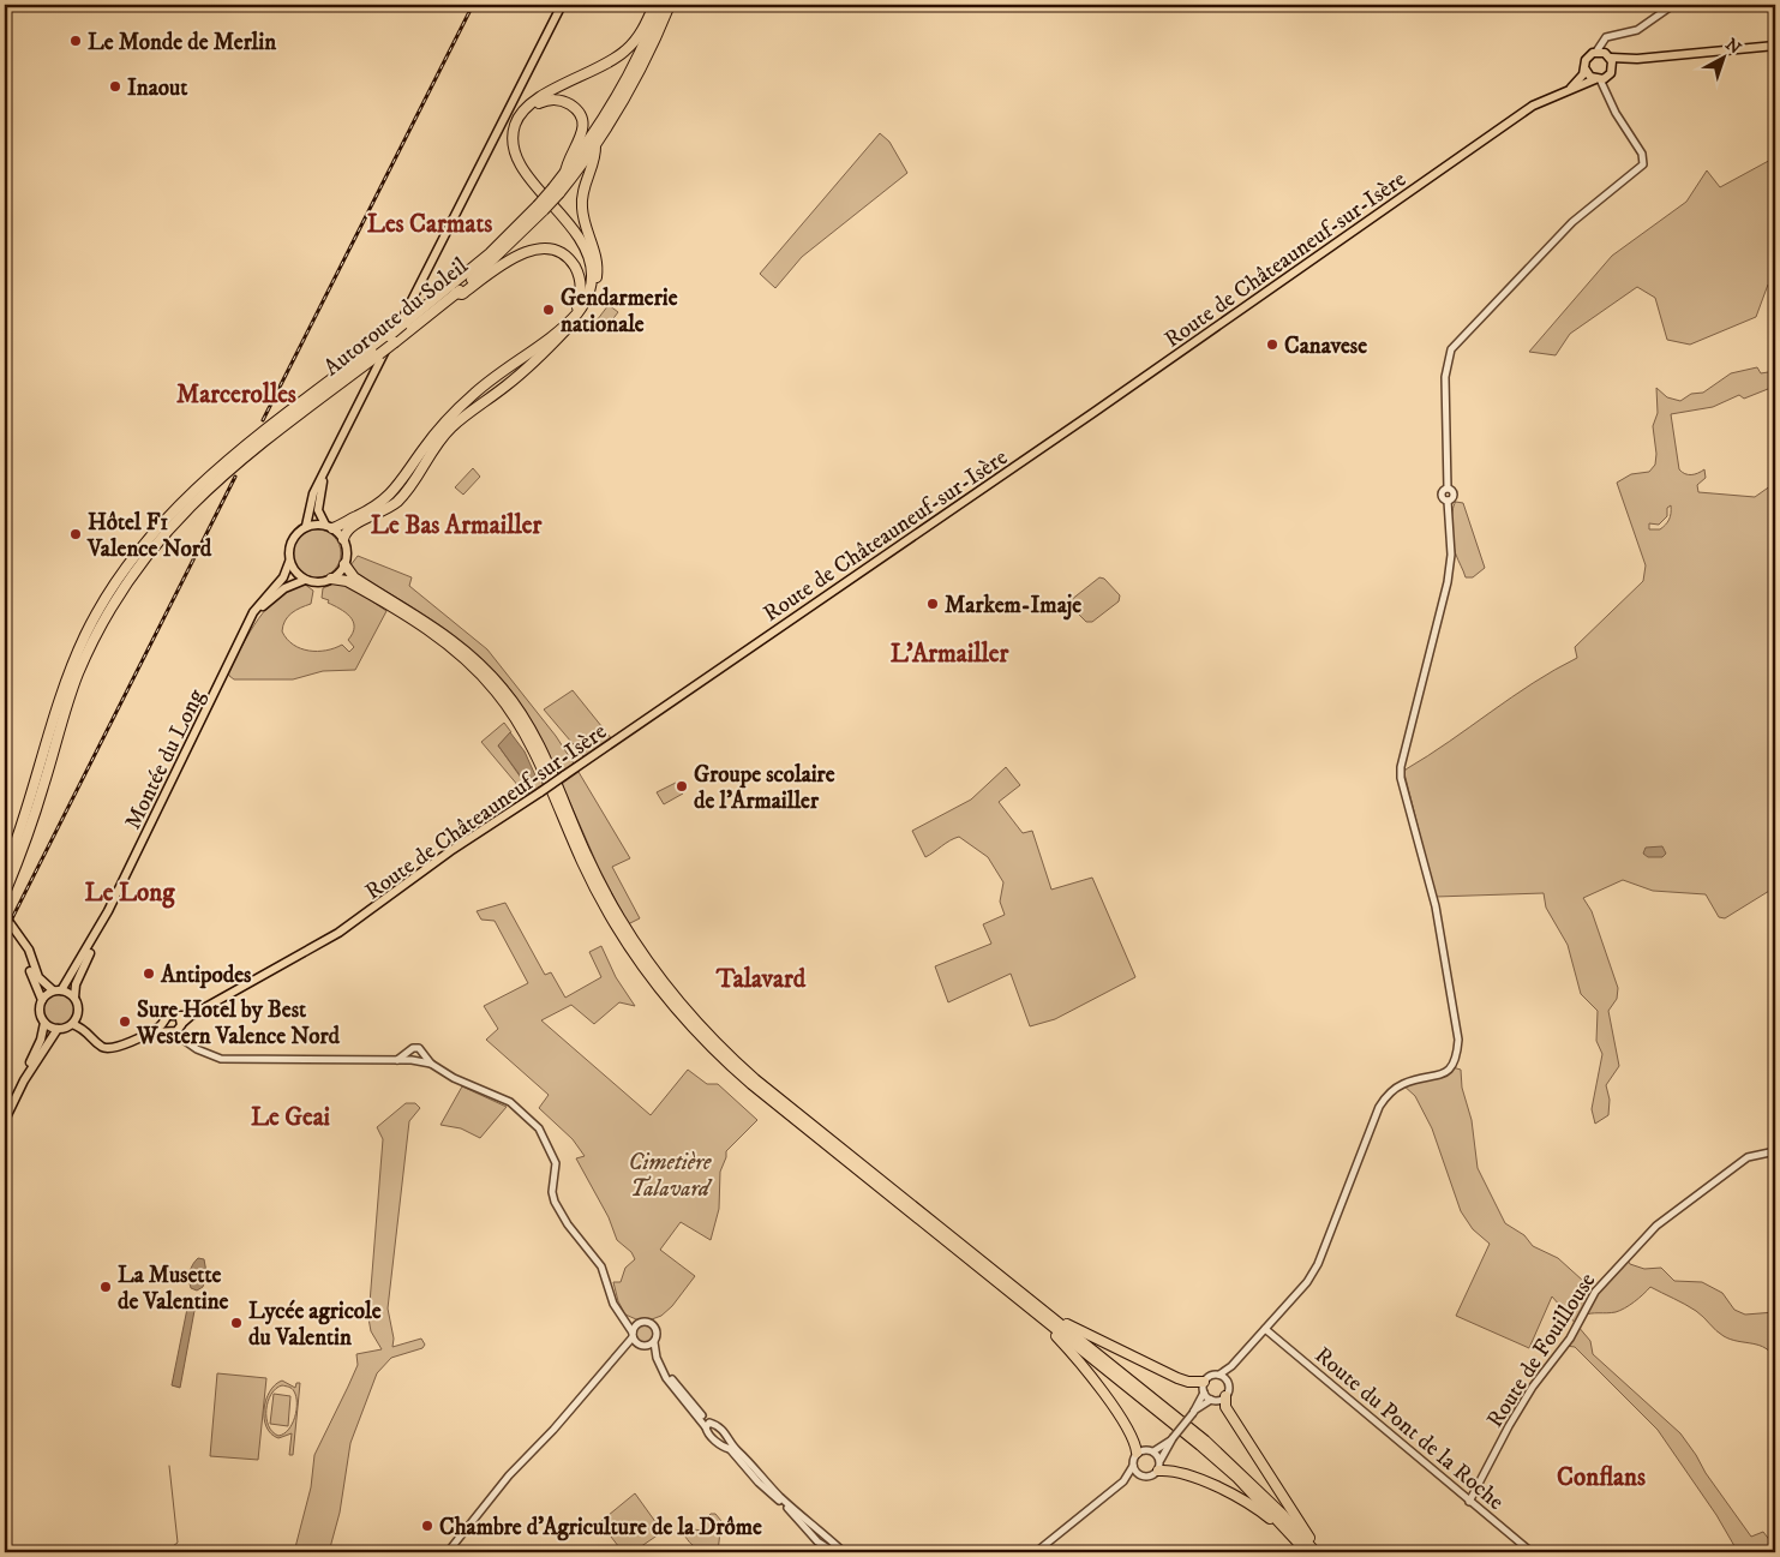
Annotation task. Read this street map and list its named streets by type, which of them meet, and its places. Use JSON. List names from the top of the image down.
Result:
{
  "streets": {
    "highway": ["Autoroute du Soleil"],
    "main road": ["Route de Châteauneuf-sur-Isère", "Montée du Long"],
    "street": ["Route de Fouillouse", "Route du Pont de la Roche"]
  },
  "crossings": [
    ["Route de Fouillouse", "Route du Pont de la Roche"]
  ],
  "districts": [
    "Les Carmats",
    "Marcerolles",
    "Le Bas Armailler",
    "L'Armailler",
    "Le Long",
    "Talavard",
    "Le Geai",
    "Conflans"
  ],
  "parks": ["Cimetière Talavard"],
  "places": [
    "Le Monde de Merlin",
    "Inaout",
    "Gendarmerie nationale",
    "Canavese",
    "Hôtel F1 Valence Nord",
    "Markem-Imaje",
    "Groupe scolaire de l'Armailler",
    "Antipodes",
    "Sure Hotel by Best Western Valence Nord",
    "La Musette de Valentine",
    "Lycée agricole du Valentin",
    "Chambre d'Agriculture de la Drôme"
  ],
  "north": "top right"
}
